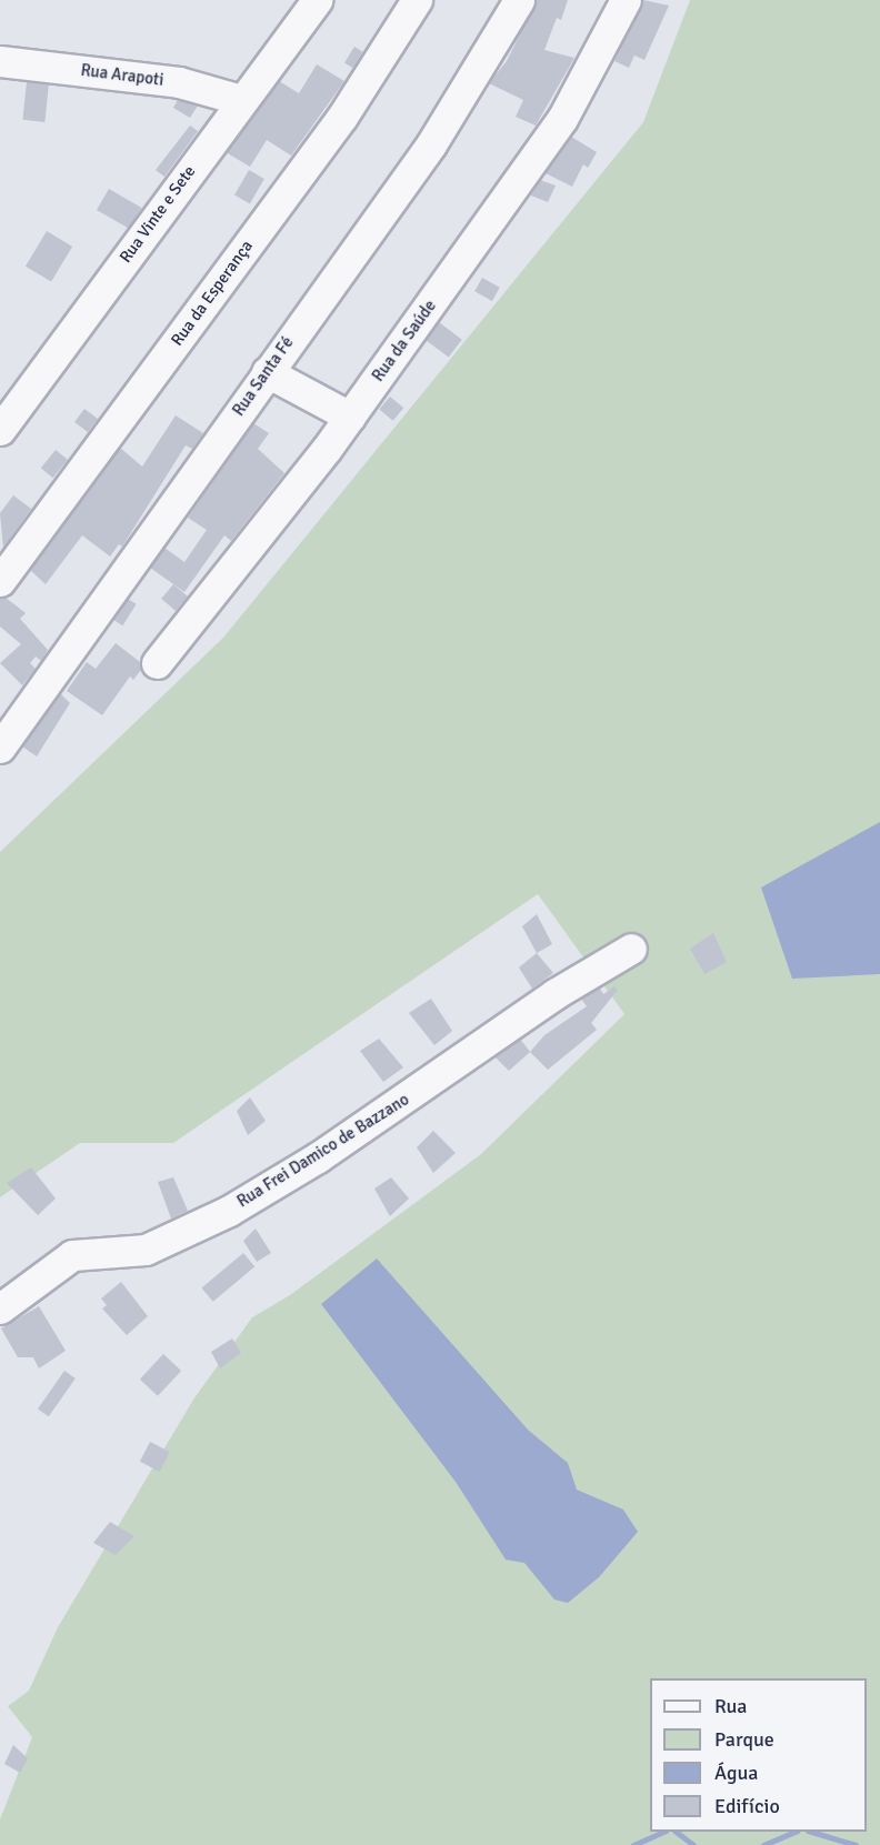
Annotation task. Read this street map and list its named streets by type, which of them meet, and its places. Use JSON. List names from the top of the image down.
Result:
{
  "streets": {
    "street": [
      "Rua Arapoti",
      "Rua Vinte e Sete",
      "Rua da Esperança",
      "Rua da Saúde",
      "Rua Santa Fé",
      "Rua Frei Damico de Bazzano"
    ]
  },
  "crossings": [
    ["Rua Arapoti", "Rua Vinte e Sete"]
  ],
  "legend": [
    "Rua",
    "Parque",
    "Água",
    "Edifício"
  ]
}
